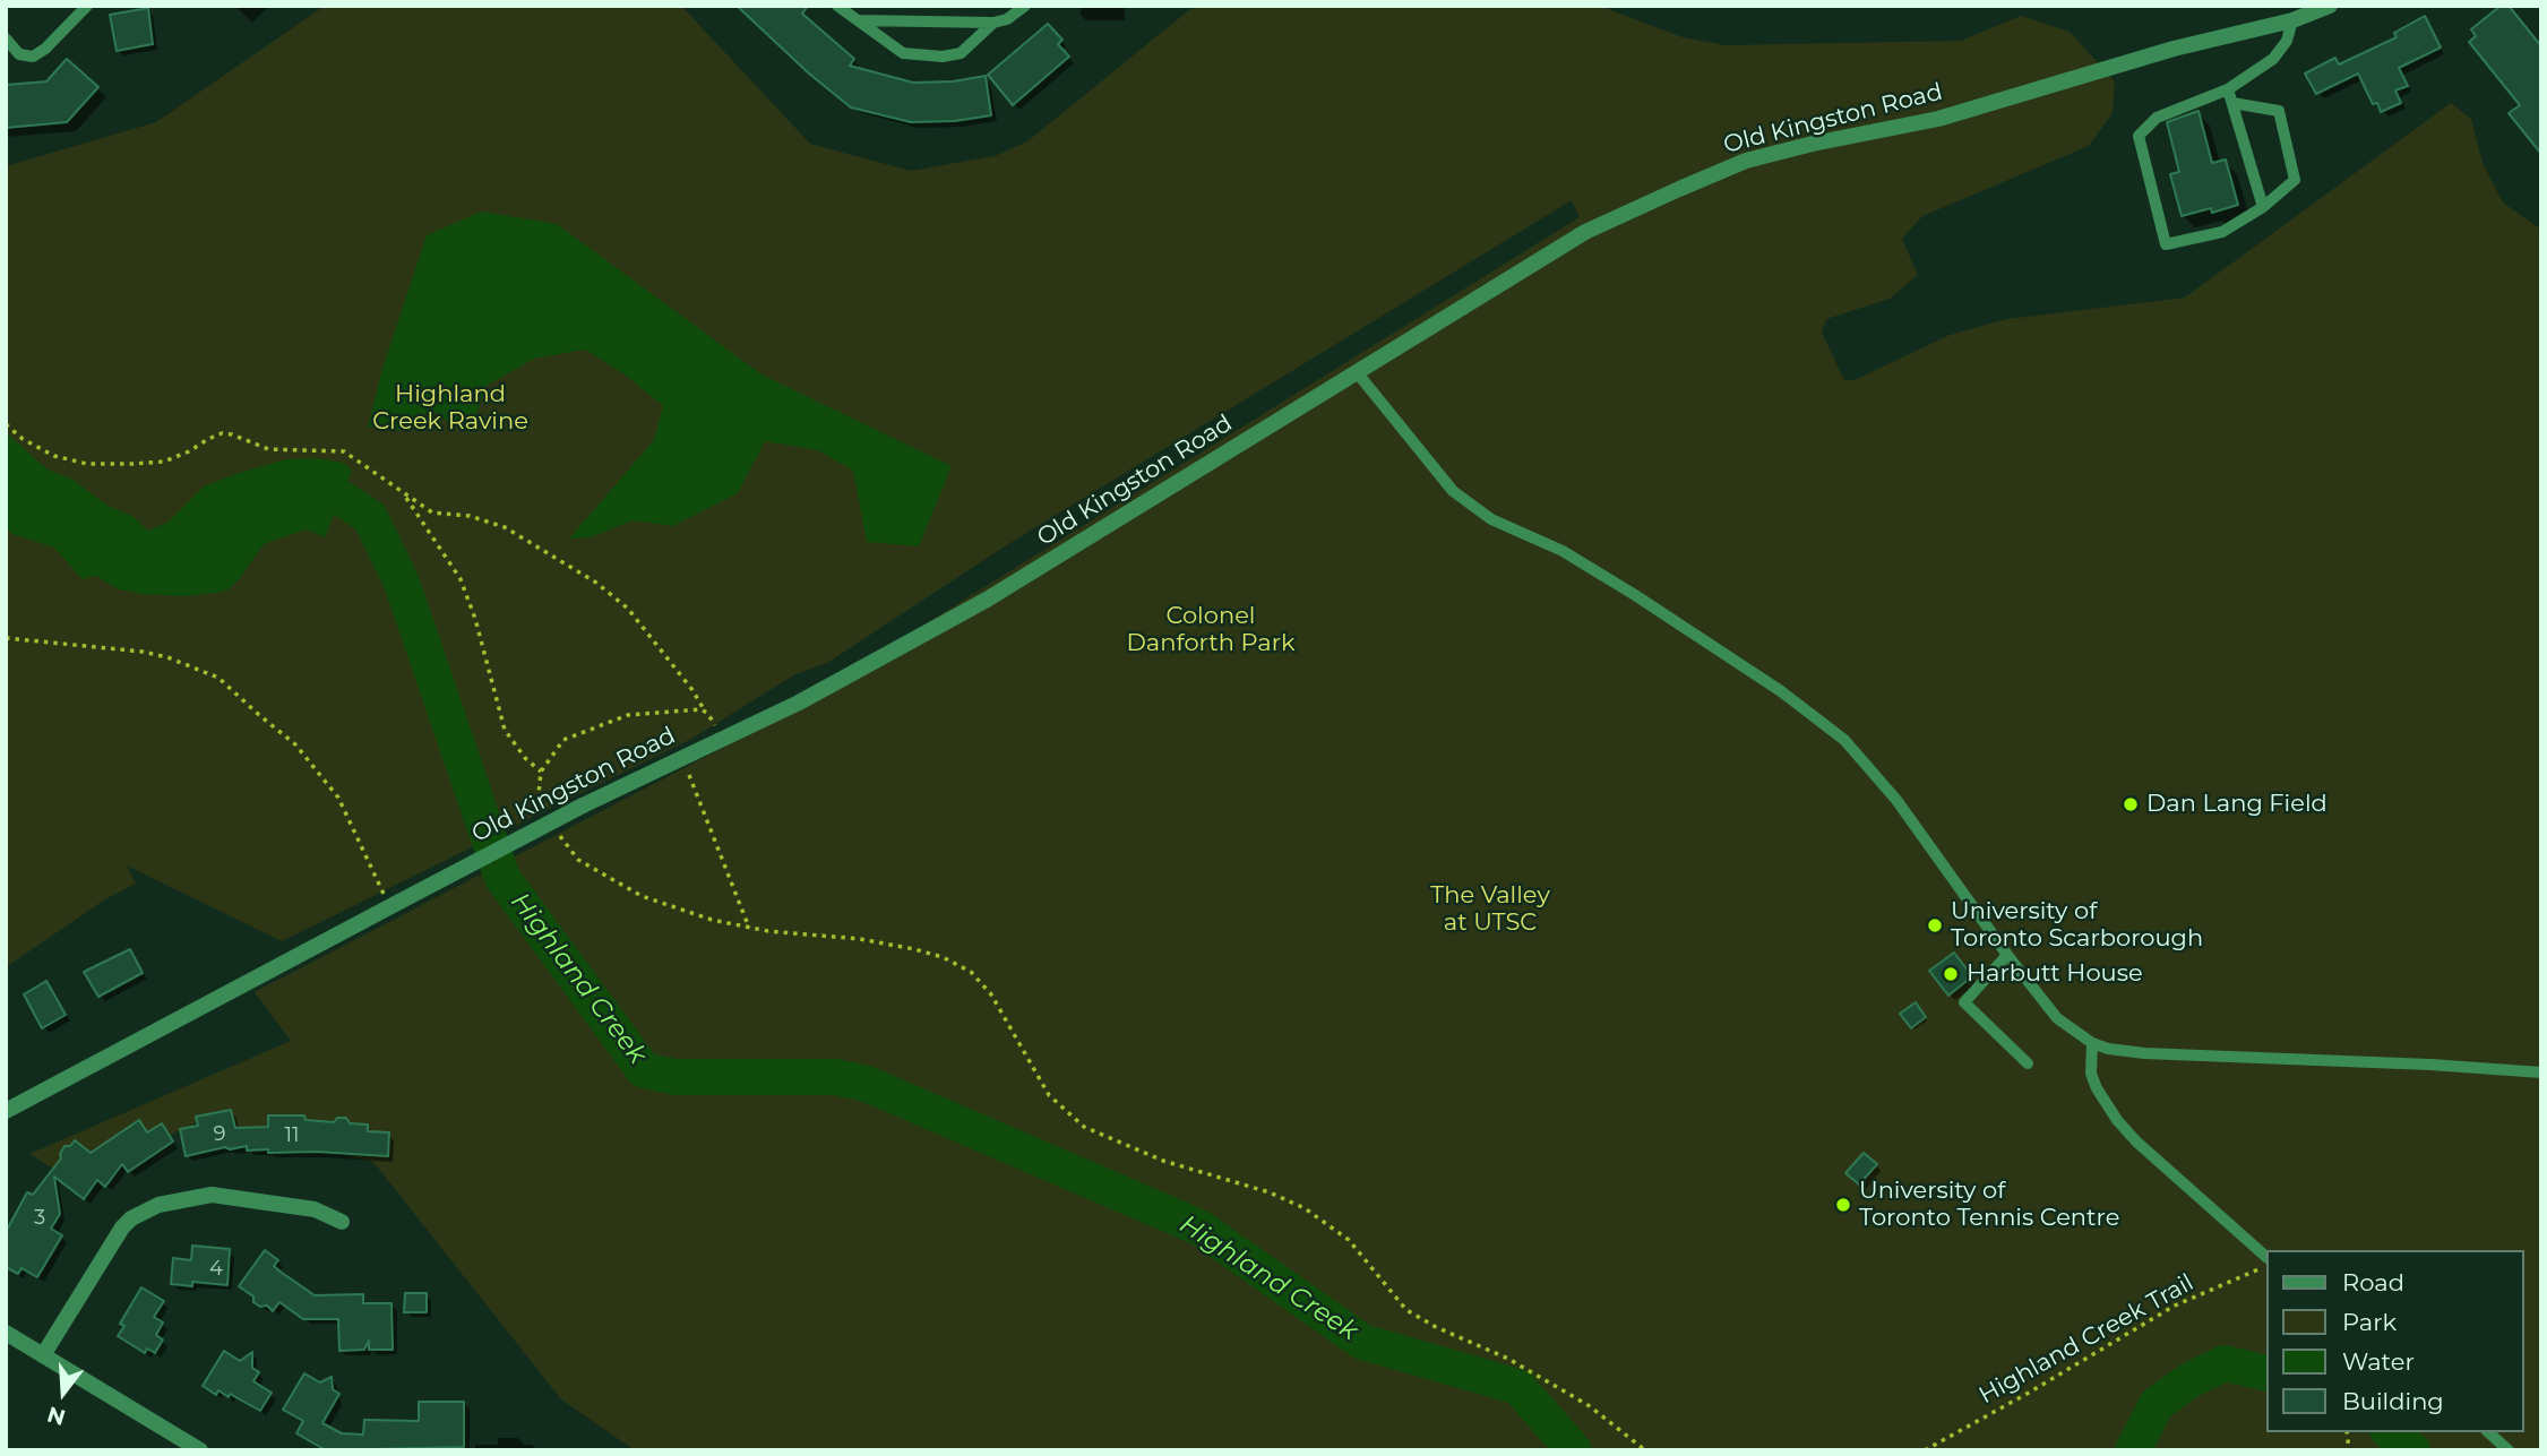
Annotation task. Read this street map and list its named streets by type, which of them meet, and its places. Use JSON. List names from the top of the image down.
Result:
{
  "streets": {
    "street": ["Old Kingston Road"],
    "path": ["Highland Creek Trail"]
  },
  "water": ["Highland Creek"],
  "parks": ["Highland Creek Ravine", "Colonel Danforth Park", "The Valley at UTSC"],
  "places": [
    "Dan Lang Field",
    "University of Toronto Scarborough",
    "Harbutt House",
    "University of Toronto Tennis Centre"
  ],
  "house_numbers": [
    "9",
    "11",
    "3",
    "4"
  ],
  "legend": [
    "Road",
    "Park",
    "Water",
    "Building"
  ],
  "north": "bottom"
}
